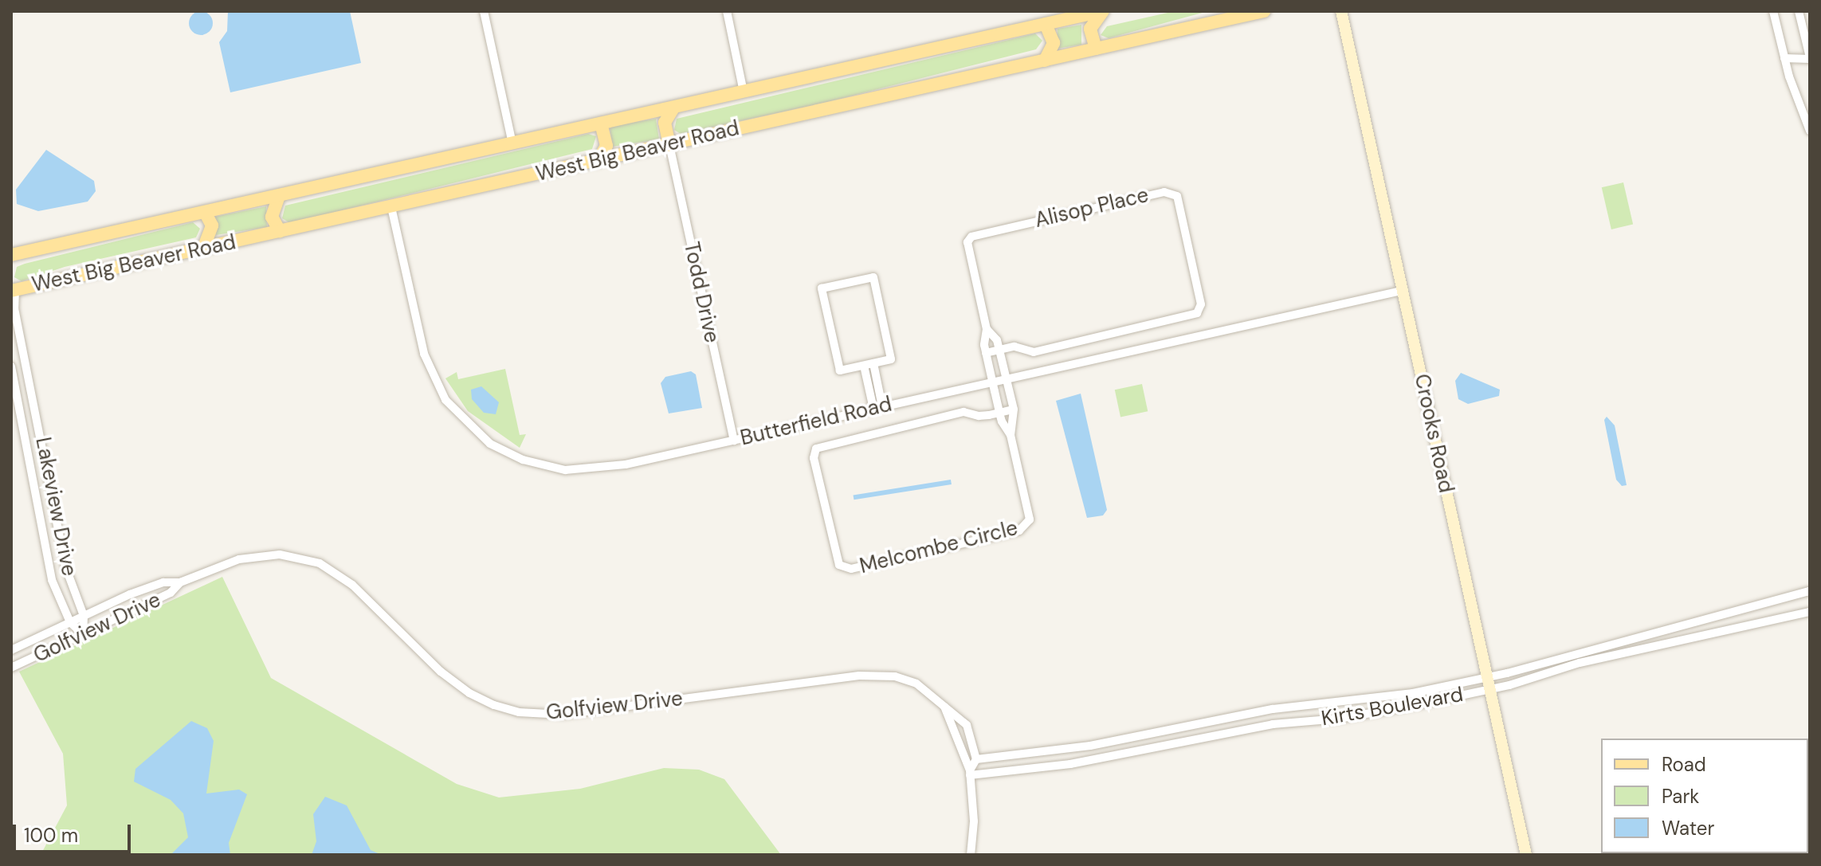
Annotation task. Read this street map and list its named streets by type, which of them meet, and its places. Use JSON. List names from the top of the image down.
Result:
{
  "streets": {
    "main road": ["West Big Beaver Road", "Crooks Road"],
    "street": [
      "Alisop Place",
      "Todd Drive",
      "Butterfield Road",
      "Lakeview Drive",
      "Melcombe Circle",
      "Golfview Drive",
      "Kirts Boulevard"
    ]
  },
  "crossings": [
    ["West Big Beaver Road", "Todd Drive"],
    ["West Big Beaver Road", "Butterfield Road"],
    ["West Big Beaver Road", "Lakeview Drive"],
    ["Alisop Place", "Butterfield Road"],
    ["Alisop Place", "Melcombe Circle"],
    ["Todd Drive", "Butterfield Road"],
    ["Butterfield Road", "Crooks Road"],
    ["Butterfield Road", "Melcombe Circle"],
    ["Crooks Road", "Kirts Boulevard"],
    ["Lakeview Drive", "Golfview Drive"],
    ["Golfview Drive", "Kirts Boulevard"]
  ],
  "legend": ["Road", "Park", "Water"],
  "scale_bar": "100 m"
}
